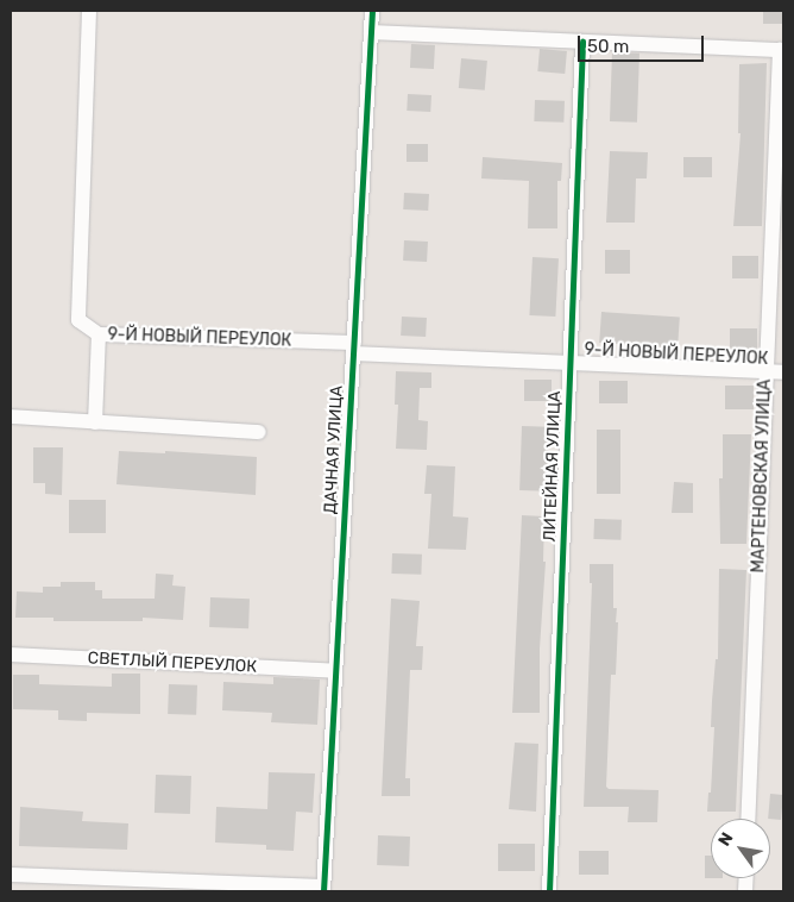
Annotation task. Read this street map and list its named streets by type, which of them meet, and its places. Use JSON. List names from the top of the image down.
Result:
{
  "streets": {
    "street": [
      "9-Й НОВЫЙ ПЕРЕУЛОК",
      "ДАЧНАЯ УЛИЦА",
      "ЛИТЕЙНАЯ УЛИЦА",
      "МАРТЕНОВСКАЯ УЛИЦА",
      "СВЕТЛЫЙ ПЕРЕУЛОК"
    ]
  },
  "crossings": [
    ["9-Й НОВЫЙ ПЕРЕУЛОК", "ДАЧНАЯ УЛИЦА"],
    ["9-Й НОВЫЙ ПЕРЕУЛОК", "ЛИТЕЙНАЯ УЛИЦА"],
    ["9-Й НОВЫЙ ПЕРЕУЛОК", "МАРТЕНОВСКАЯ УЛИЦА"],
    ["ДАЧНАЯ УЛИЦА", "СВЕТЛЫЙ ПЕРЕУЛОК"]
  ],
  "scale_bar": "50 m",
  "north": "top left"
}
